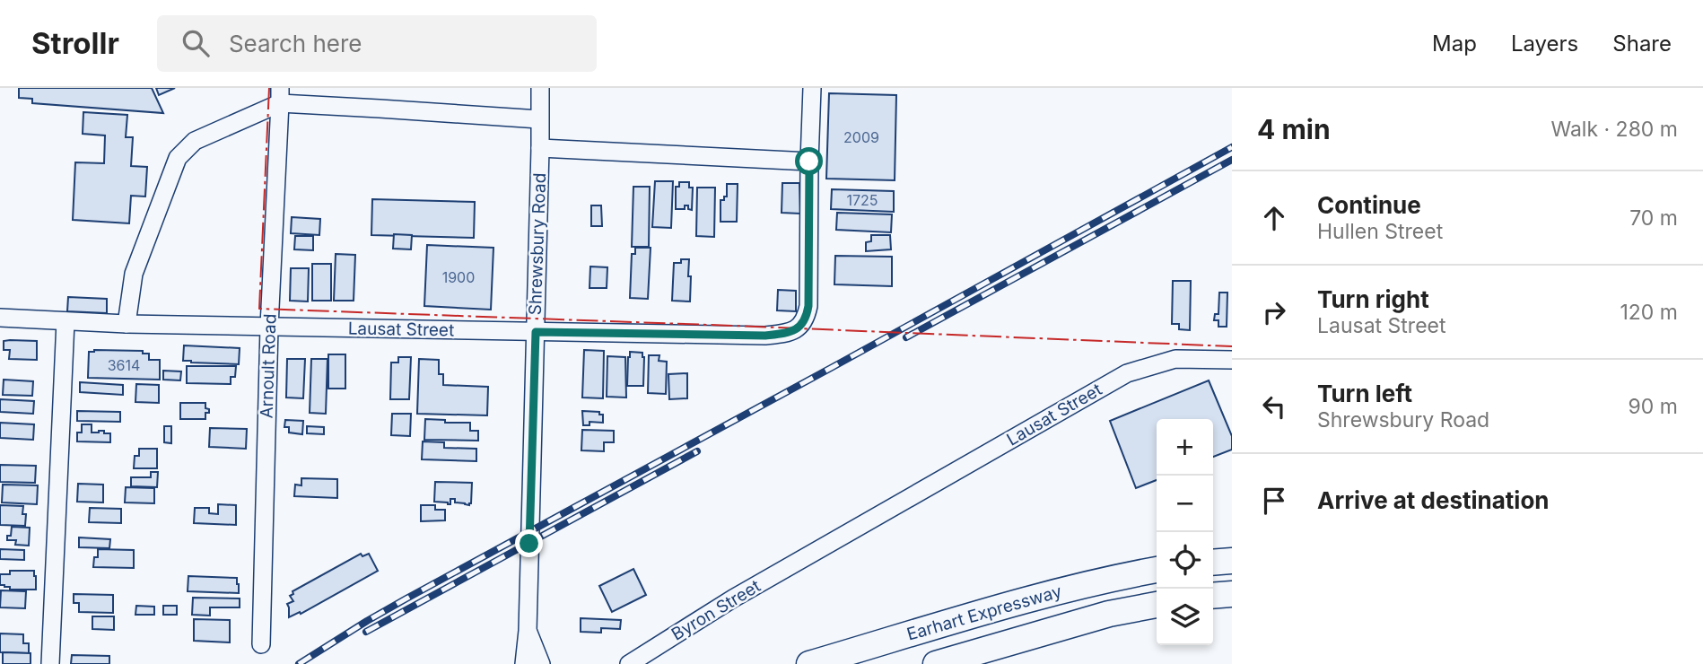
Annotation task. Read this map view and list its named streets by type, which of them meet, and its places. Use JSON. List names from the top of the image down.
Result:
{
  "streets": {
    "highway": ["Earhart Expressway"],
    "street": [
      "Shrewsbury Road",
      "Lausat Street",
      "Arnoult Road",
      "Byron Street"
    ]
  },
  "crossings": [
    ["Shrewsbury Road", "Lausat Street"],
    ["Lausat Street", "Arnoult Road"],
    ["Lausat Street", "Byron Street"]
  ],
  "house_numbers": [
    "2009",
    "1725",
    "1900",
    "3614"
  ],
  "page": {
    "header": "Strollr",
    "search": "Search here",
    "nav": ["Map", "Layers", "Share"],
    "heading": ["4 min", "Walk · 280 m"],
    "list": [
      ["Continue", "Hullen Street", "70 m"],
      ["Turn right", "Lausat Street", "120 m"],
      ["Turn left", "Shrewsbury Road", "90 m"],
      "Arrive at destination"
    ],
    "map_buttons": ["+", "−"]
  }
}
